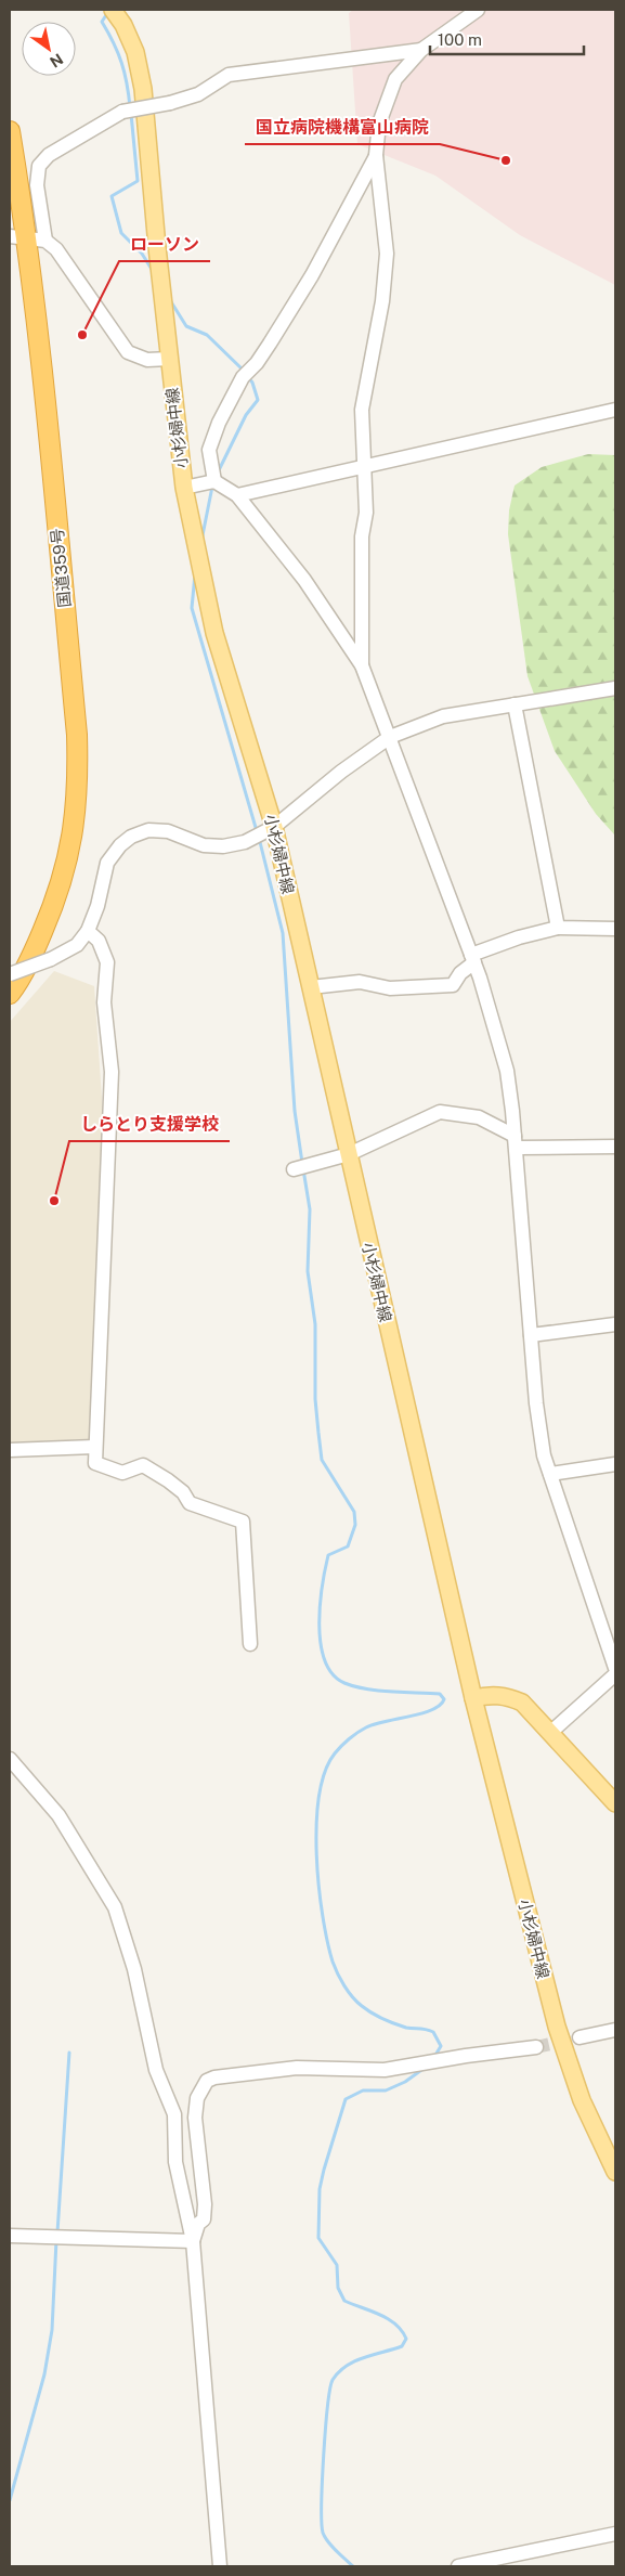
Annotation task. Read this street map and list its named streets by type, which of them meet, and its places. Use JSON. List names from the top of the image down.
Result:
{
  "streets": {
    "highway": ["国道359号"],
    "main road": ["小杉婦中線"]
  },
  "places": ["国立病院機構富山病院", "ローソン", "しらとり支援学校"],
  "scale_bar": "100 m",
  "north": "bottom right"
}
